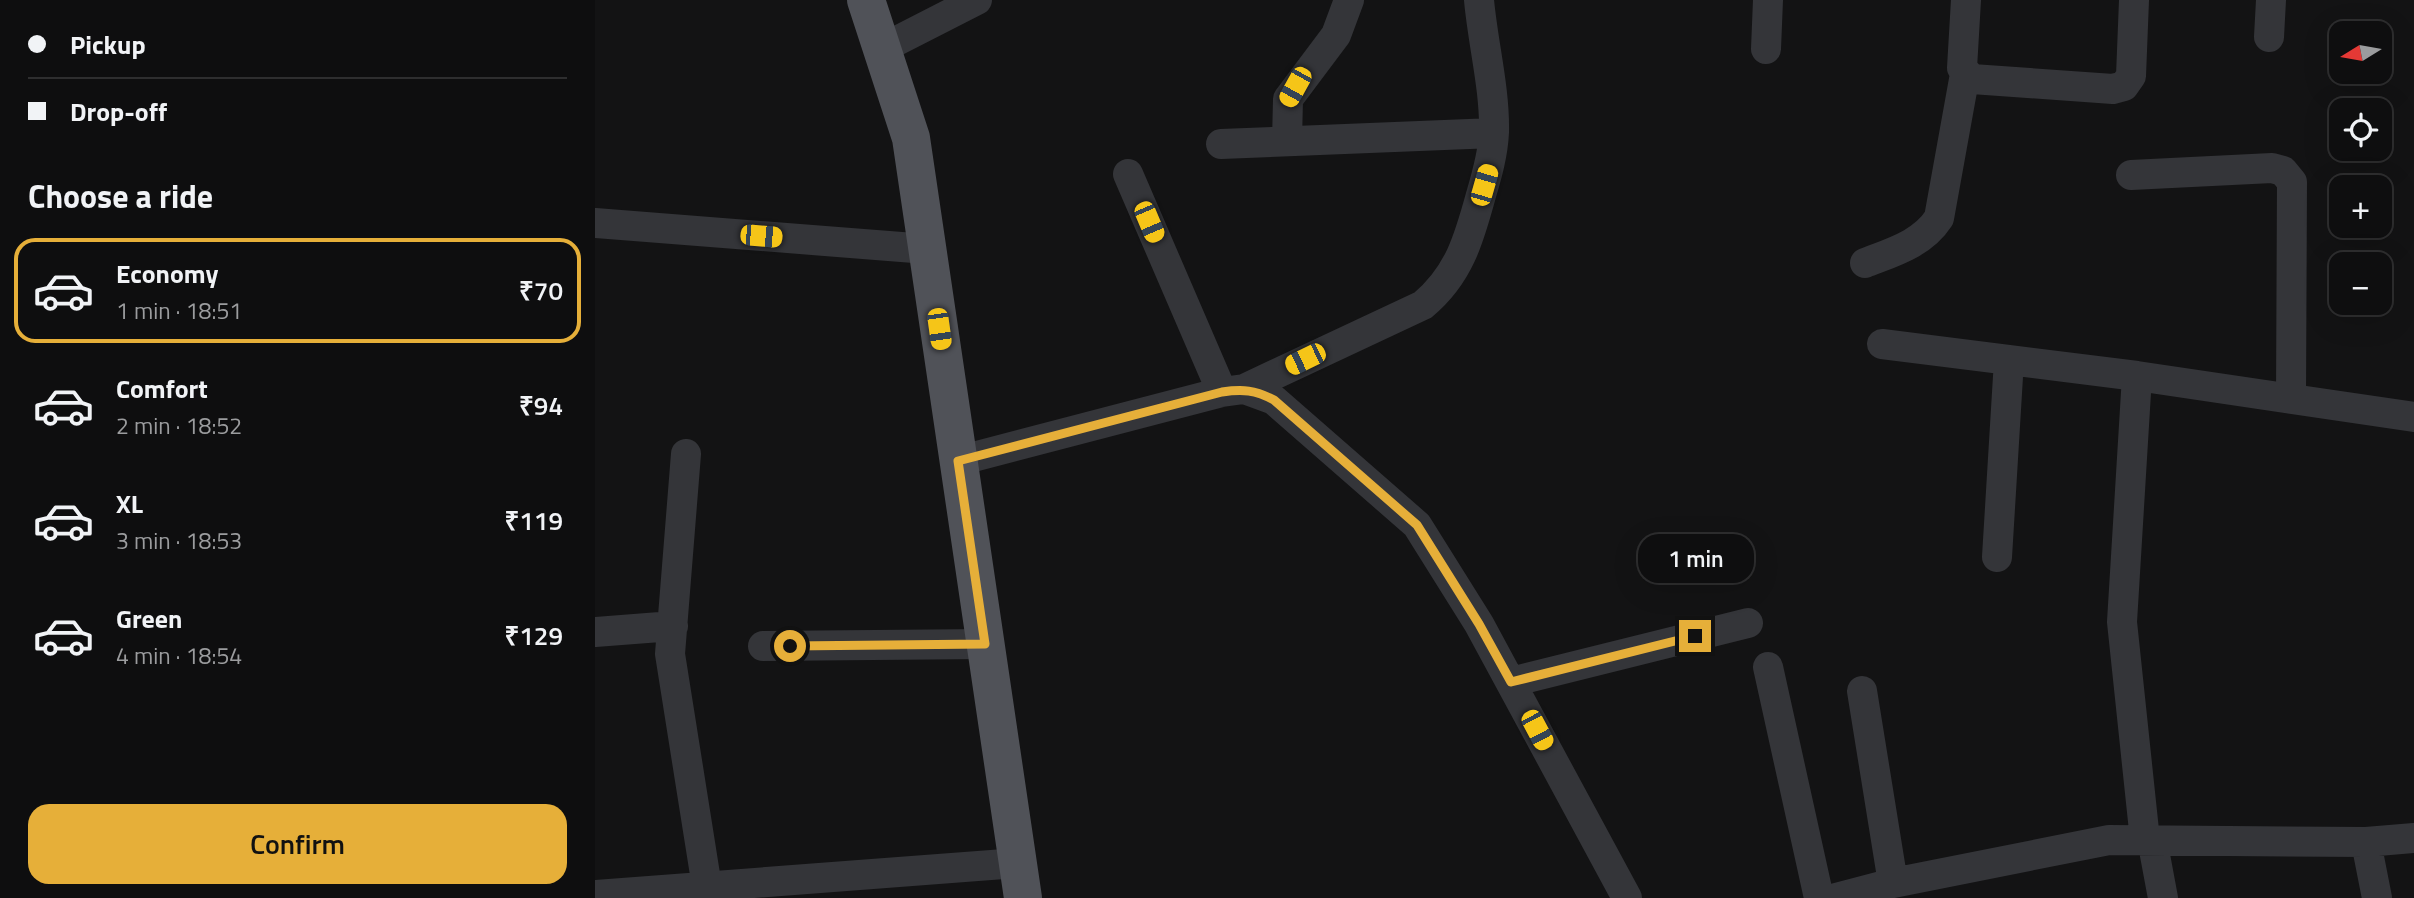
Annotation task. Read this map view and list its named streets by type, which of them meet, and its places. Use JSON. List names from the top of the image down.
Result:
{
  "north": "left",
  "page": {
    "banner": ["Pickup", "Drop-off"],
    "map_buttons": ["+", "−"],
    "heading": "Choose a ride",
    "list": [
      {
        "name": "Economy",
        "note": "1 min · 18:51",
        "value": "₹70"
      },
      {
        "name": "Comfort",
        "note": "2 min · 18:52",
        "value": "₹94"
      },
      {
        "name": "XL",
        "note": "3 min · 18:53",
        "value": "₹119"
      },
      {
        "name": "Green",
        "note": "4 min · 18:54",
        "value": "₹129"
      }
    ],
    "bubble": "1 min",
    "buttons": "Confirm"
  }
}
